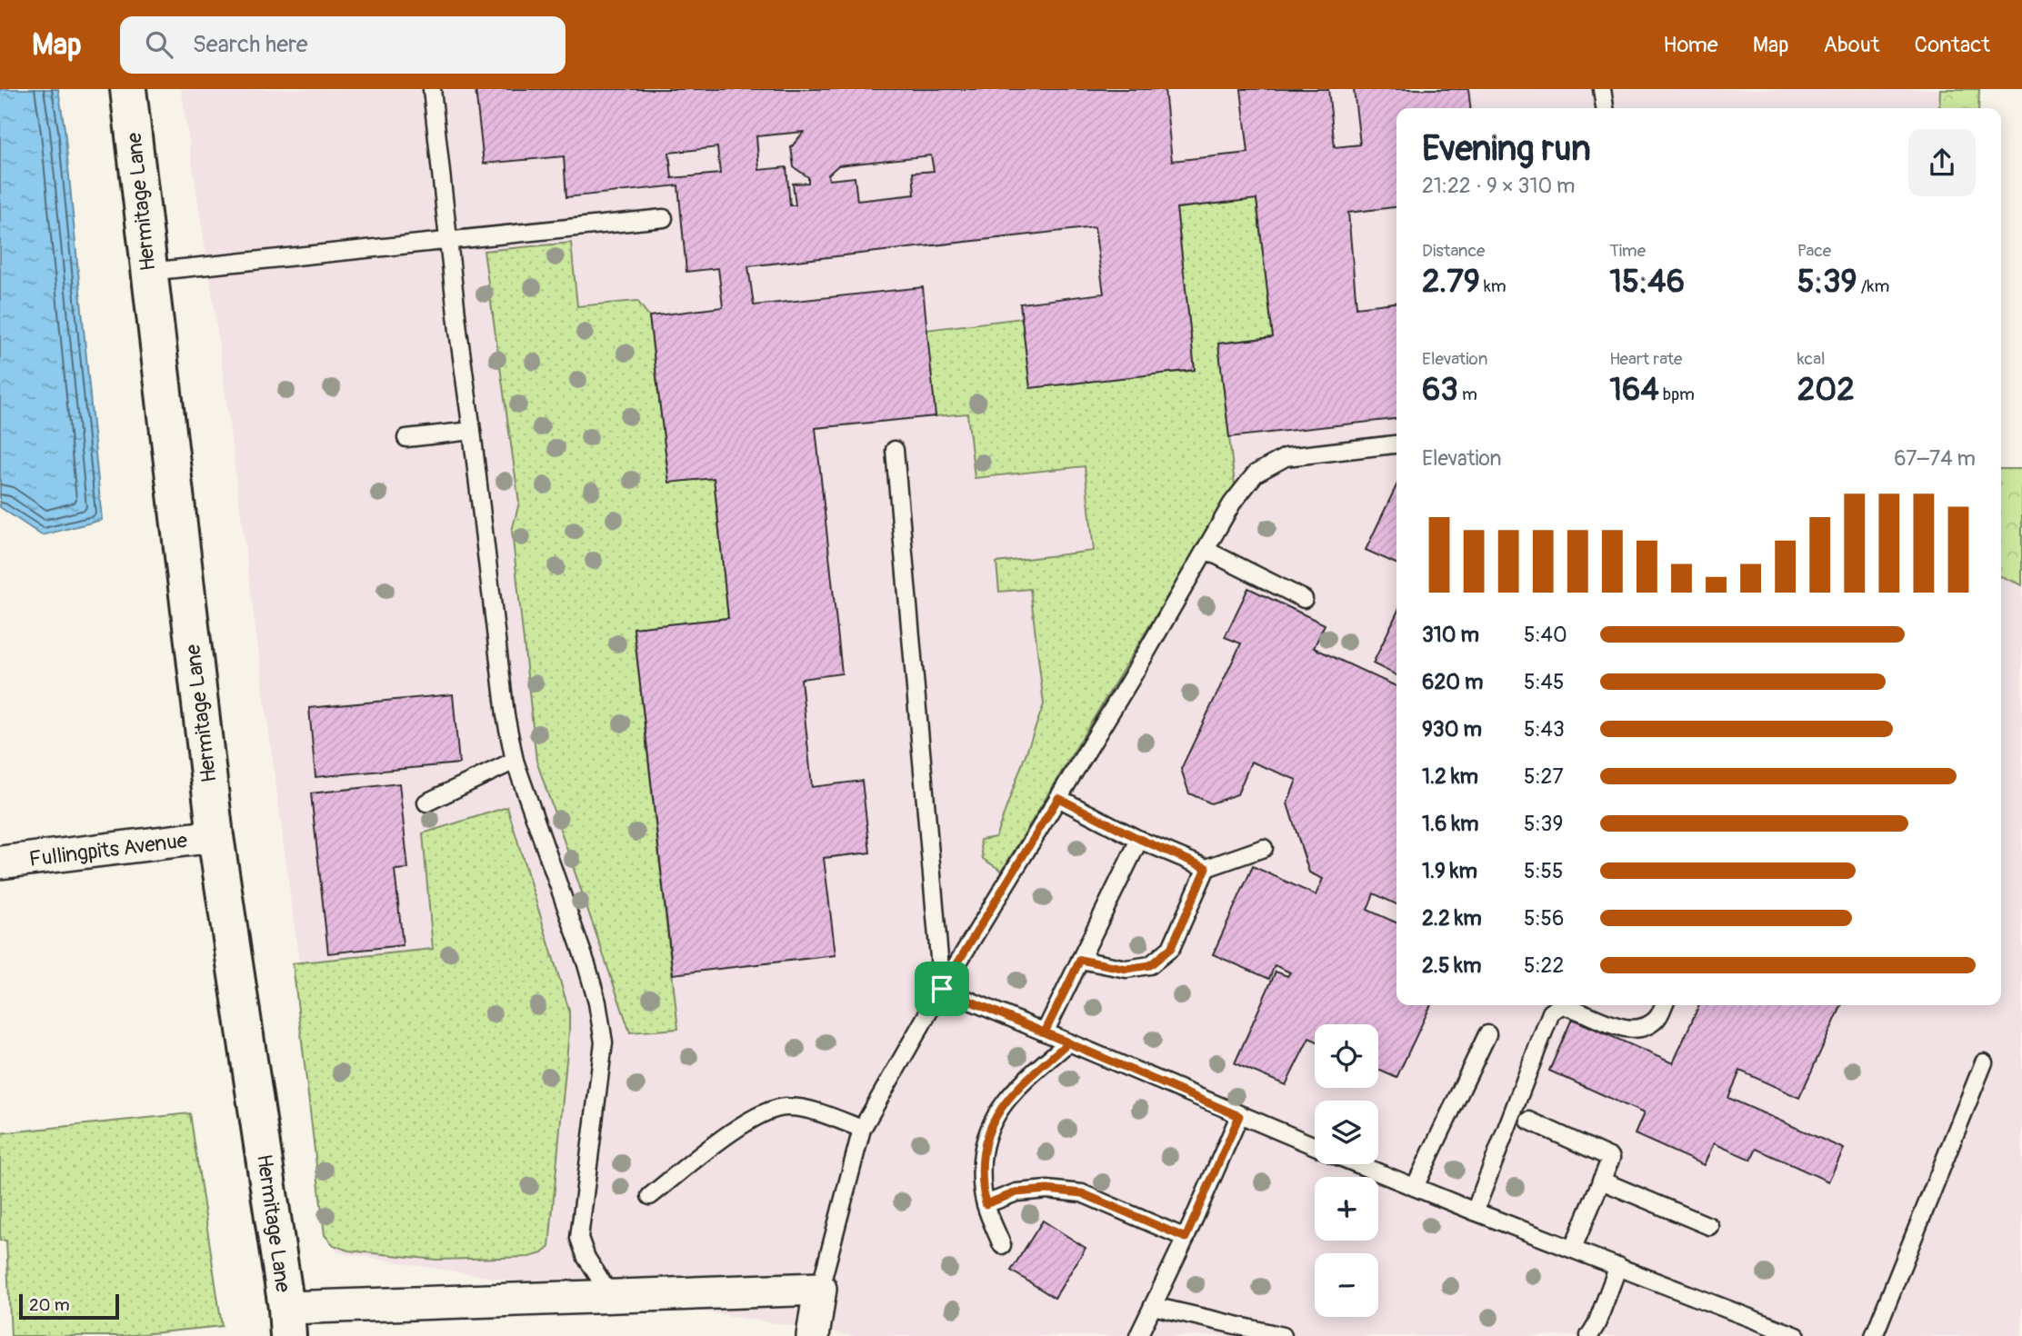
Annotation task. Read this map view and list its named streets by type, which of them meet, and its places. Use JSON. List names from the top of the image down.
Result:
{
  "streets": {
    "main road": ["Hermitage Lane"],
    "street": ["Fullingpits Avenue"]
  },
  "crossings": [
    ["Hermitage Lane", "Fullingpits Avenue"]
  ],
  "scale_bar": "20 m",
  "page": {
    "header": "Map",
    "search": "Search here",
    "nav": [
      "Home",
      "Map",
      "About",
      "Contact"
    ],
    "heading": ["Evening run", "21:22 · 9 × 310 m"],
    "stats": [
      ["Distance", "2.79 km"],
      ["Time", "15:46"],
      ["Pace", "5:39 /km"],
      ["Elevation", "63 m"],
      ["Heart rate", "164 bpm"],
      ["kcal", "202"]
    ],
    "chart": ["Elevation", "67–74 m"],
    "list": [
      {
        "name": "310 m",
        "note": "5:40"
      },
      {
        "name": "620 m",
        "note": "5:45"
      },
      {
        "name": "930 m",
        "note": "5:43"
      },
      {
        "name": "1.2 km",
        "note": "5:27"
      },
      {
        "name": "1.6 km",
        "note": "5:39"
      },
      {
        "name": "1.9 km",
        "note": "5:55"
      },
      {
        "name": "2.2 km",
        "note": "5:56"
      },
      {
        "name": "2.5 km",
        "note": "5:22"
      }
    ],
    "map_buttons": ["+", "−"],
    "scale": "20 m"
  }
}
